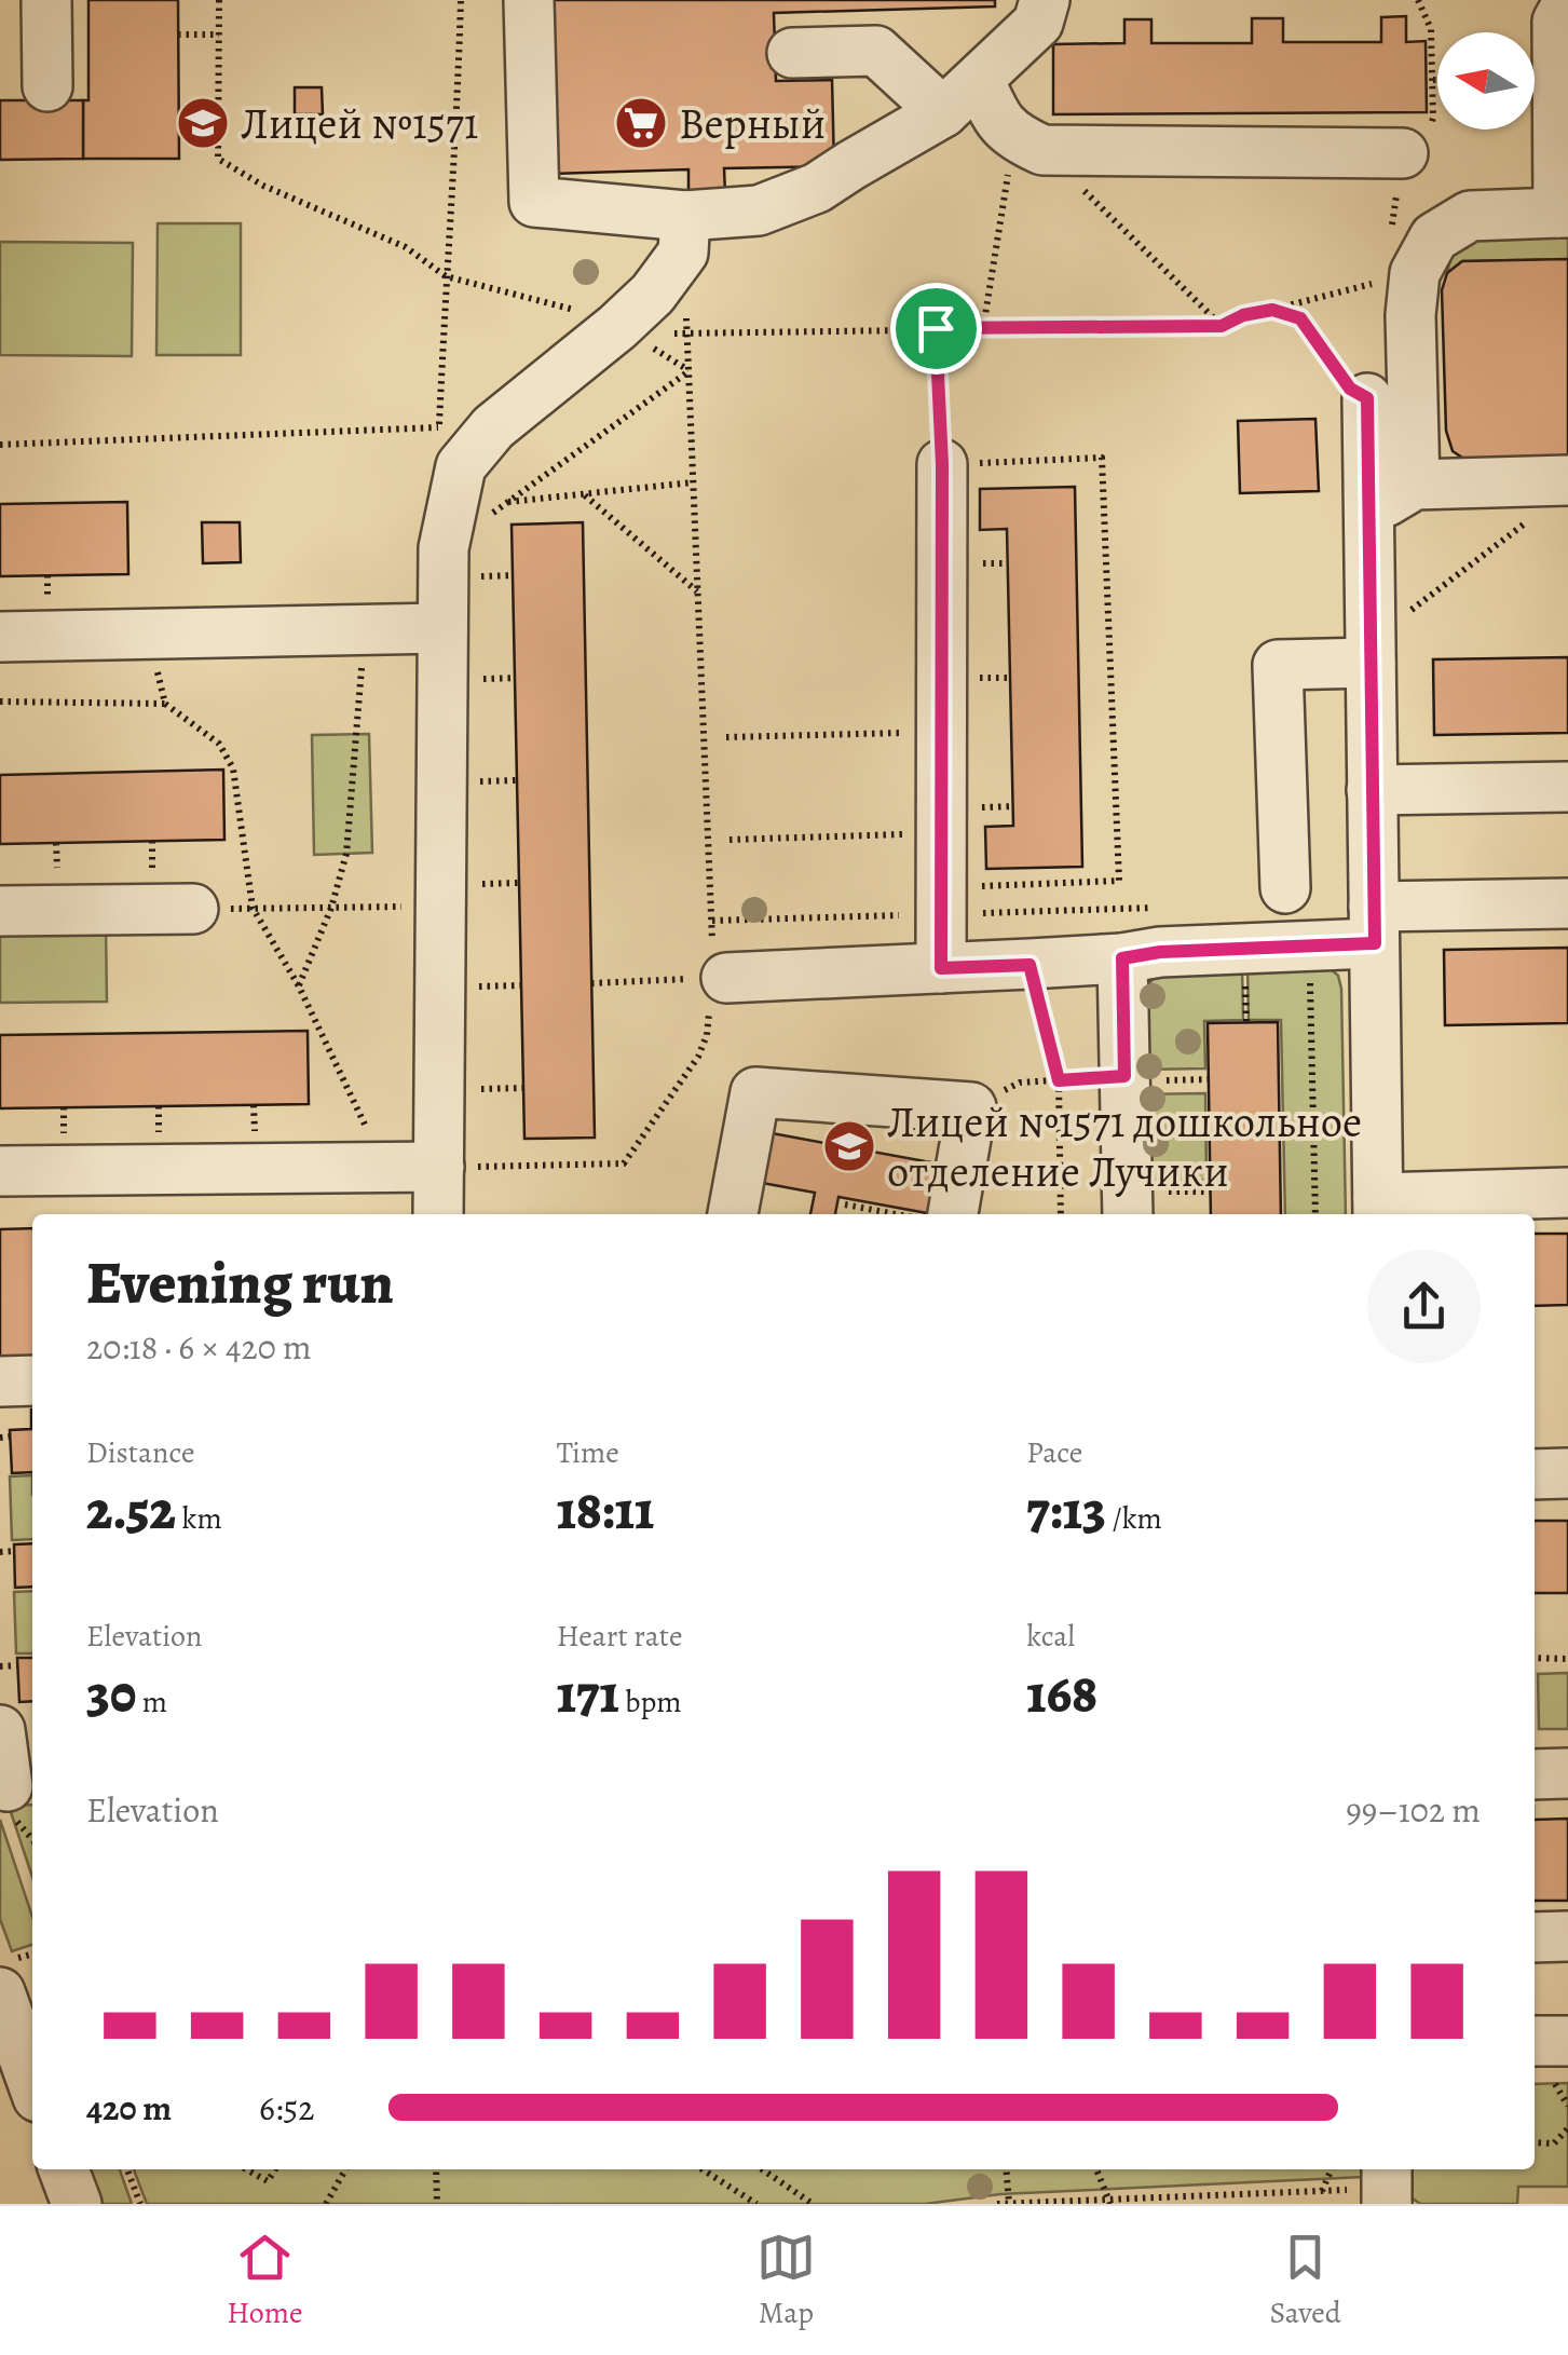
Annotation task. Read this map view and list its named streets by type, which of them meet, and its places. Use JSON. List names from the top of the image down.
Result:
{
  "places": {
    "school or university": ["Лицей №1571", "Лицей №1571 дошкольное отделение Лучики"],
    "supermarket": ["Верный"]
  },
  "north": "left",
  "page": {
    "heading": ["Evening run", "20:18 · 6 × 420 m"],
    "stats": [
      ["Distance", "2.52 km"],
      ["Time", "18:11"],
      ["Pace", "7:13 /km"],
      ["Elevation", "30 m"],
      ["Heart rate", "171 bpm"],
      ["kcal", "168"]
    ],
    "chart": ["Elevation", "99–102 m"],
    "list": [
      {
        "name": "420 m",
        "note": "6:52"
      }
    ],
    "tabs": ["Home", "Map", "Saved"]
  }
}
